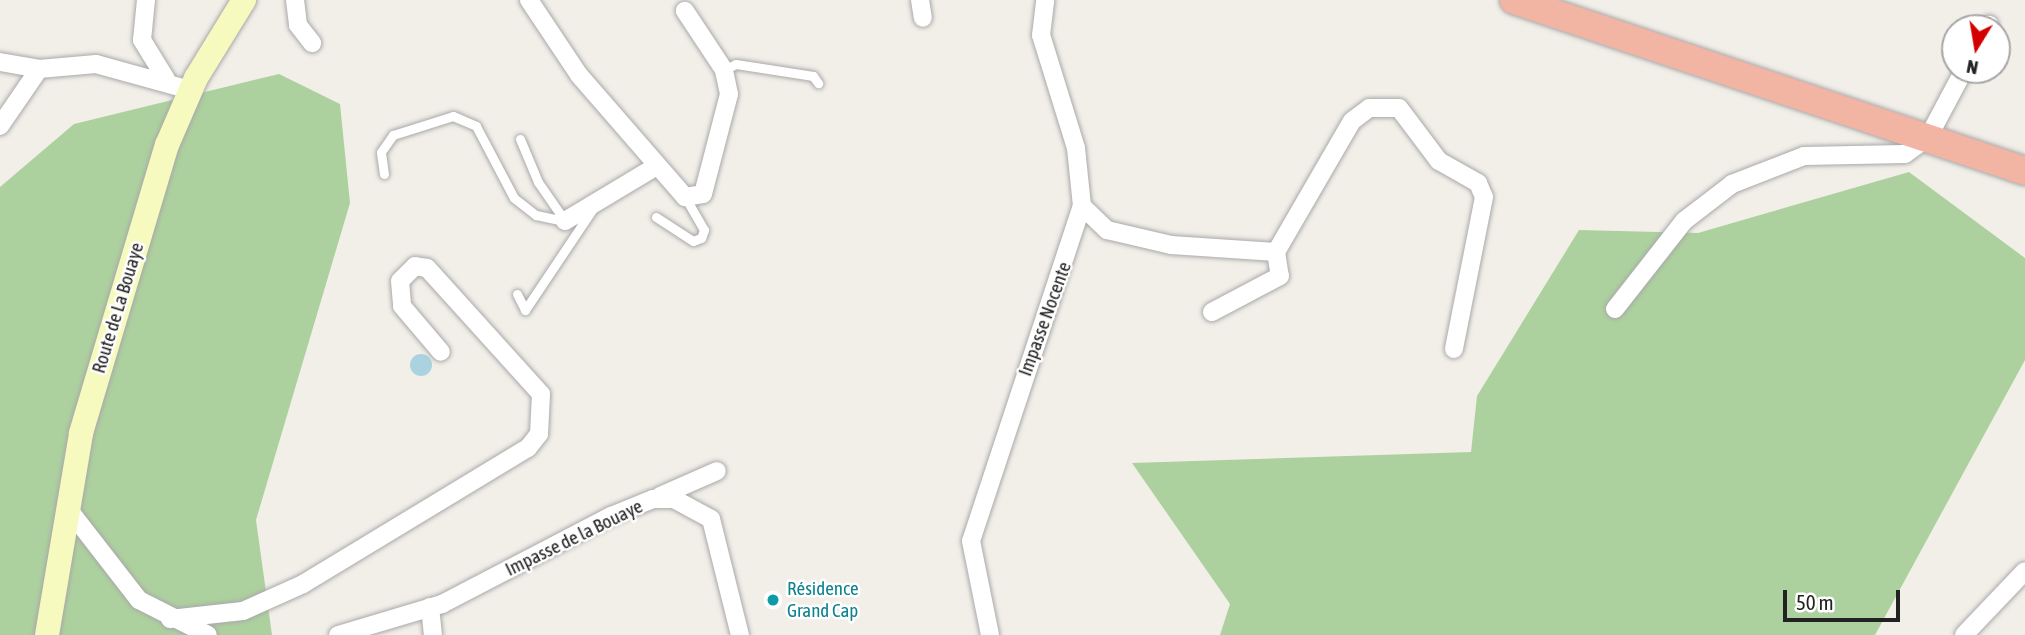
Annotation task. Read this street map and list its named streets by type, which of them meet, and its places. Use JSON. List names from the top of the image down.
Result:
{
  "streets": {
    "main road": ["Route de La Bouaye"],
    "street": ["Impasse Nocente", "Impasse de la Bouaye"]
  },
  "places": ["Résidence Grand Cap"],
  "scale_bar": "50 m",
  "north": "bottom"
}
